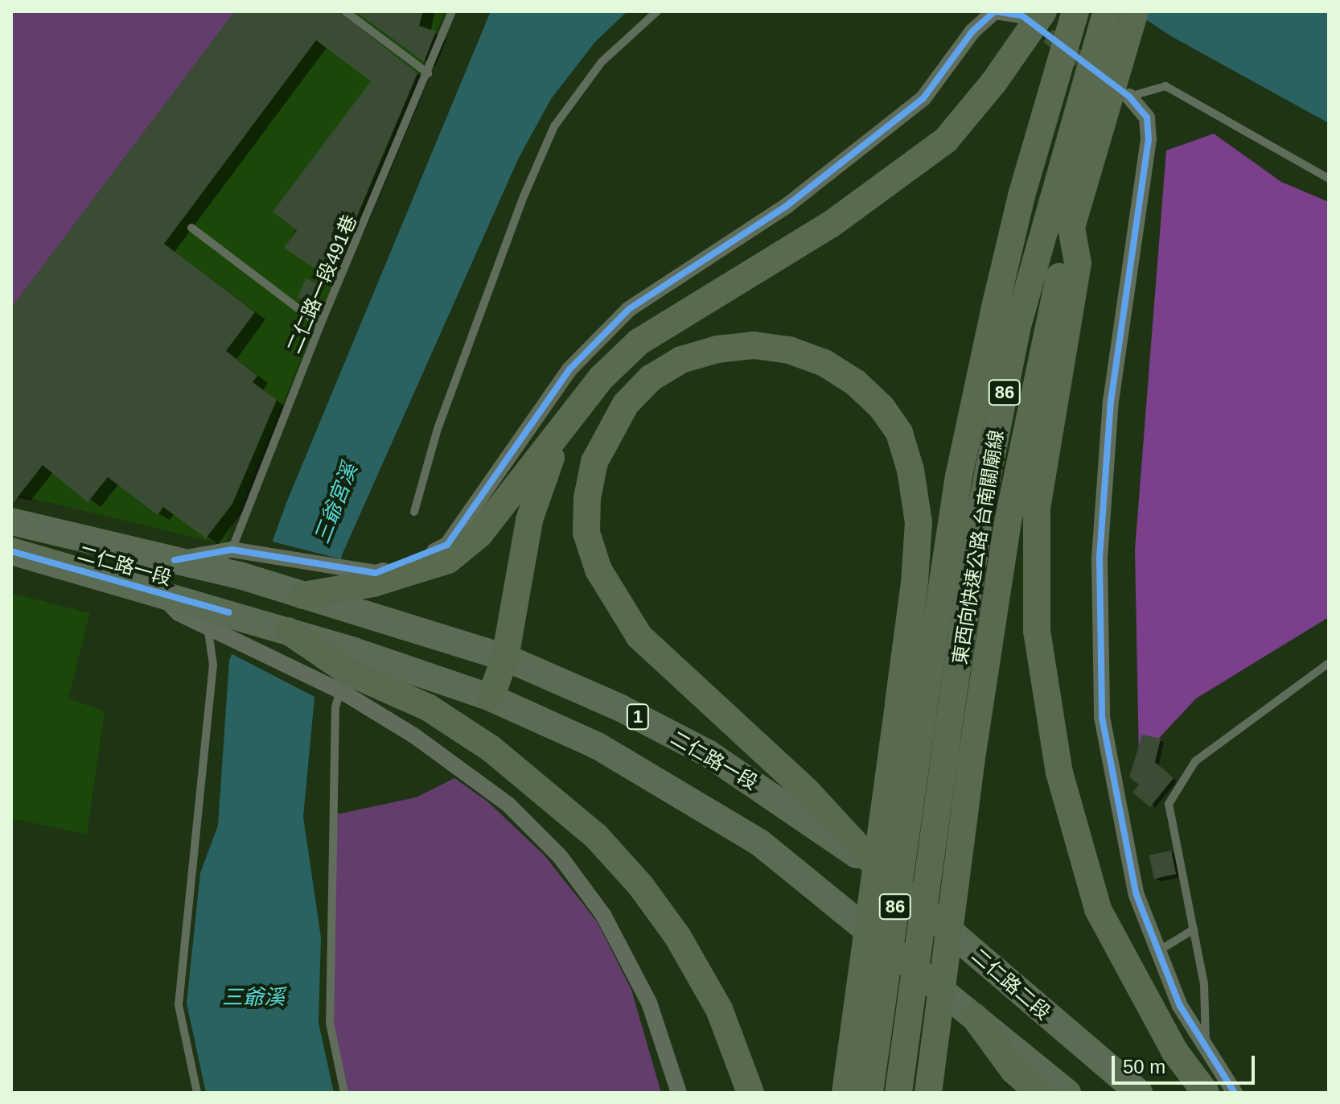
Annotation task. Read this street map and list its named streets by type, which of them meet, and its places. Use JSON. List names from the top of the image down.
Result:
{
  "streets": {
    "highway": ["86", "東西向快速公路 台南關廟線"],
    "main road": ["二仁路一段", "1", "二仁路二段"],
    "lane": ["二仁路一段491巷"]
  },
  "crossings": [
    ["二仁路一段491巷", "二仁路一段"],
    ["二仁路一段", "二仁路二段"]
  ],
  "water": ["三爺宮溪", "三爺溪"],
  "scale_bar": "50 m"
}
